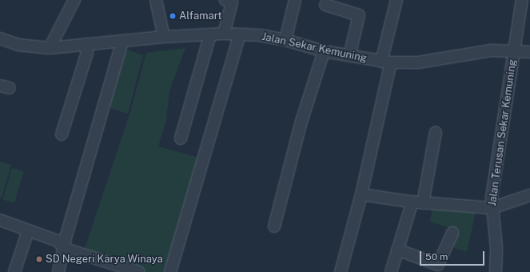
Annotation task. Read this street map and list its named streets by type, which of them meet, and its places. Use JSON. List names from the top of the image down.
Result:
{
  "streets": {
    "street": ["Jalan Sekar Kemuning", "Jalan Terusan Sekar Kemuning"]
  },
  "crossings": [
    ["Jalan Sekar Kemuning", "Jalan Terusan Sekar Kemuning"]
  ],
  "places": ["Alfamart", "SD Negeri Karya Winaya"],
  "scale_bar": "50 m"
}
